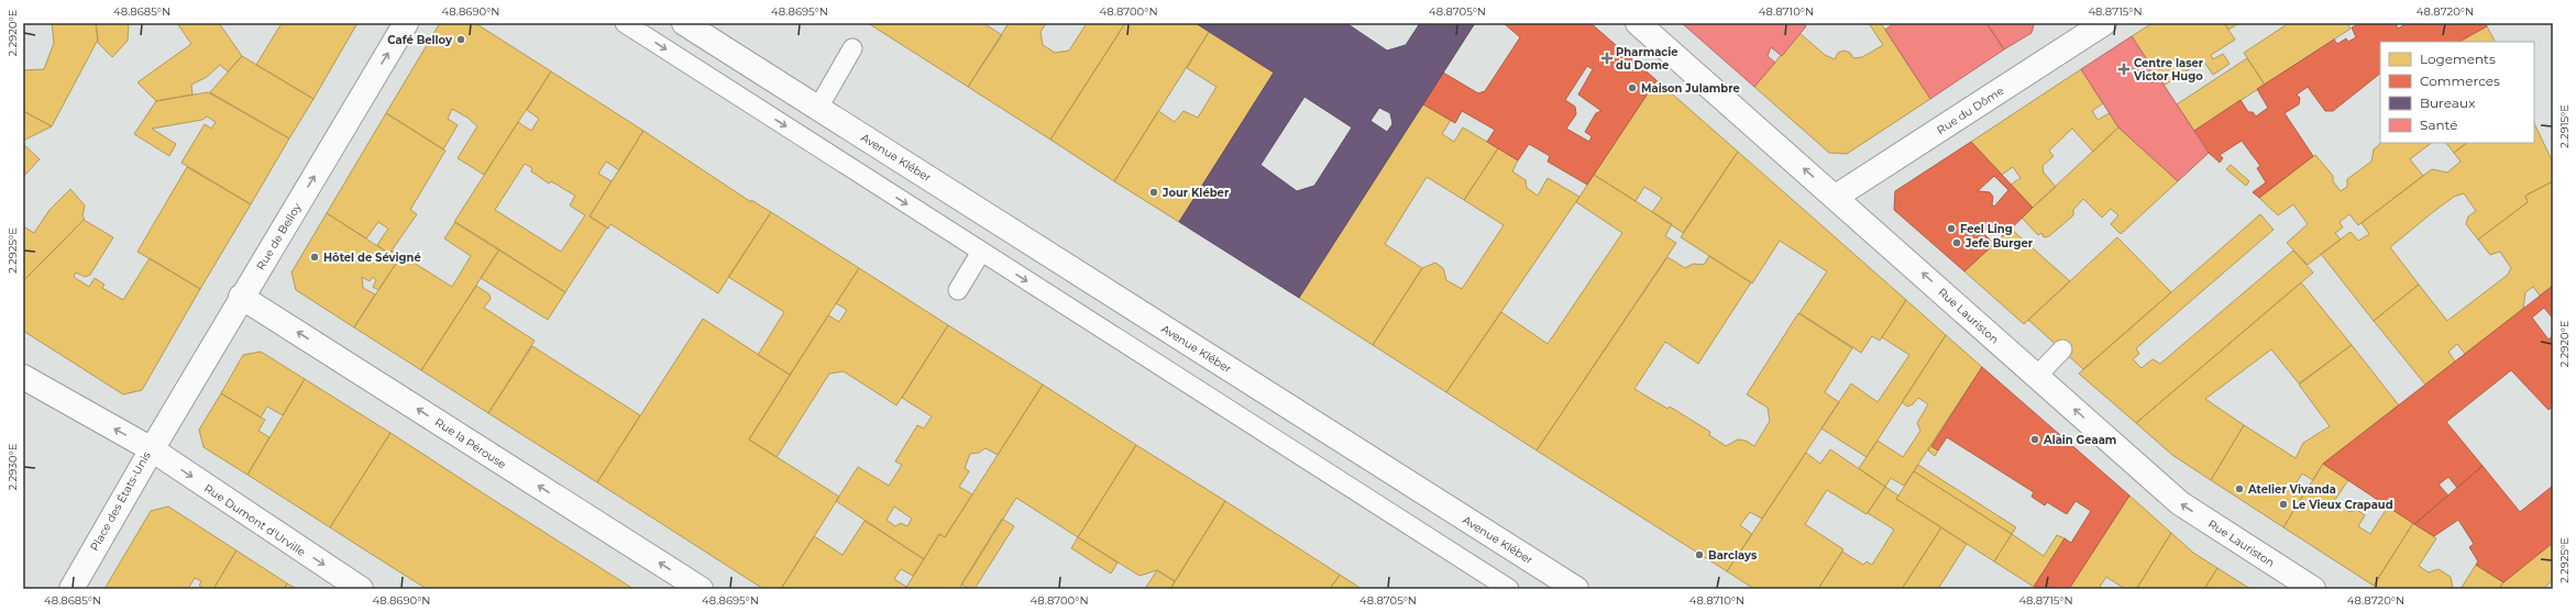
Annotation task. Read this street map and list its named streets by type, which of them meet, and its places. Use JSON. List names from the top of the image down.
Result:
{
  "streets": {
    "street": [
      "Rue du Dôme",
      "Avenue Kléber",
      "Rue de Belloy",
      "Rue Lauriston",
      "Rue la Pérouse",
      "Place des États-Unis",
      "Rue Dumont d'Urville"
    ]
  },
  "crossings": [
    ["Rue du Dôme", "Rue Lauriston"],
    ["Rue de Belloy", "Rue la Pérouse"],
    ["Rue de Belloy", "Place des États-Unis"],
    ["Rue de Belloy", "Rue Dumont d'Urville"],
    ["Place des États-Unis", "Rue Dumont d'Urville"]
  ],
  "one_way": [
    "Rue de Belloy",
    "Rue Lauriston",
    "Rue la Pérouse",
    "Place des États-Unis",
    "Rue Dumont d'Urville"
  ],
  "places": {
    "other": [
      "Café Belloy",
      "Maison Julambre",
      "Jour Kléber",
      "Feel Ling",
      "Jefe Burger",
      "Hôtel de Sévigné",
      "Alain Geaam",
      "Atelier Vivanda",
      "Le Vieux Crapaud",
      "Barclays"
    ],
    "health": ["Pharmacie du Dome", "Centre laser Victor Hugo"]
  },
  "legend": [
    "Logements",
    "Commerces",
    "Bureaux",
    "Santé"
  ],
  "coordinates": [
    "48.8685°N",
    "48.8690°N",
    "48.8695°N",
    "48.8700°N",
    "48.8705°N",
    "48.8710°N",
    "48.8715°N",
    "48.8720°N",
    "2.2920°E",
    "2.2915°E",
    "2.2925°E",
    "2.2930°E"
  ]
}
